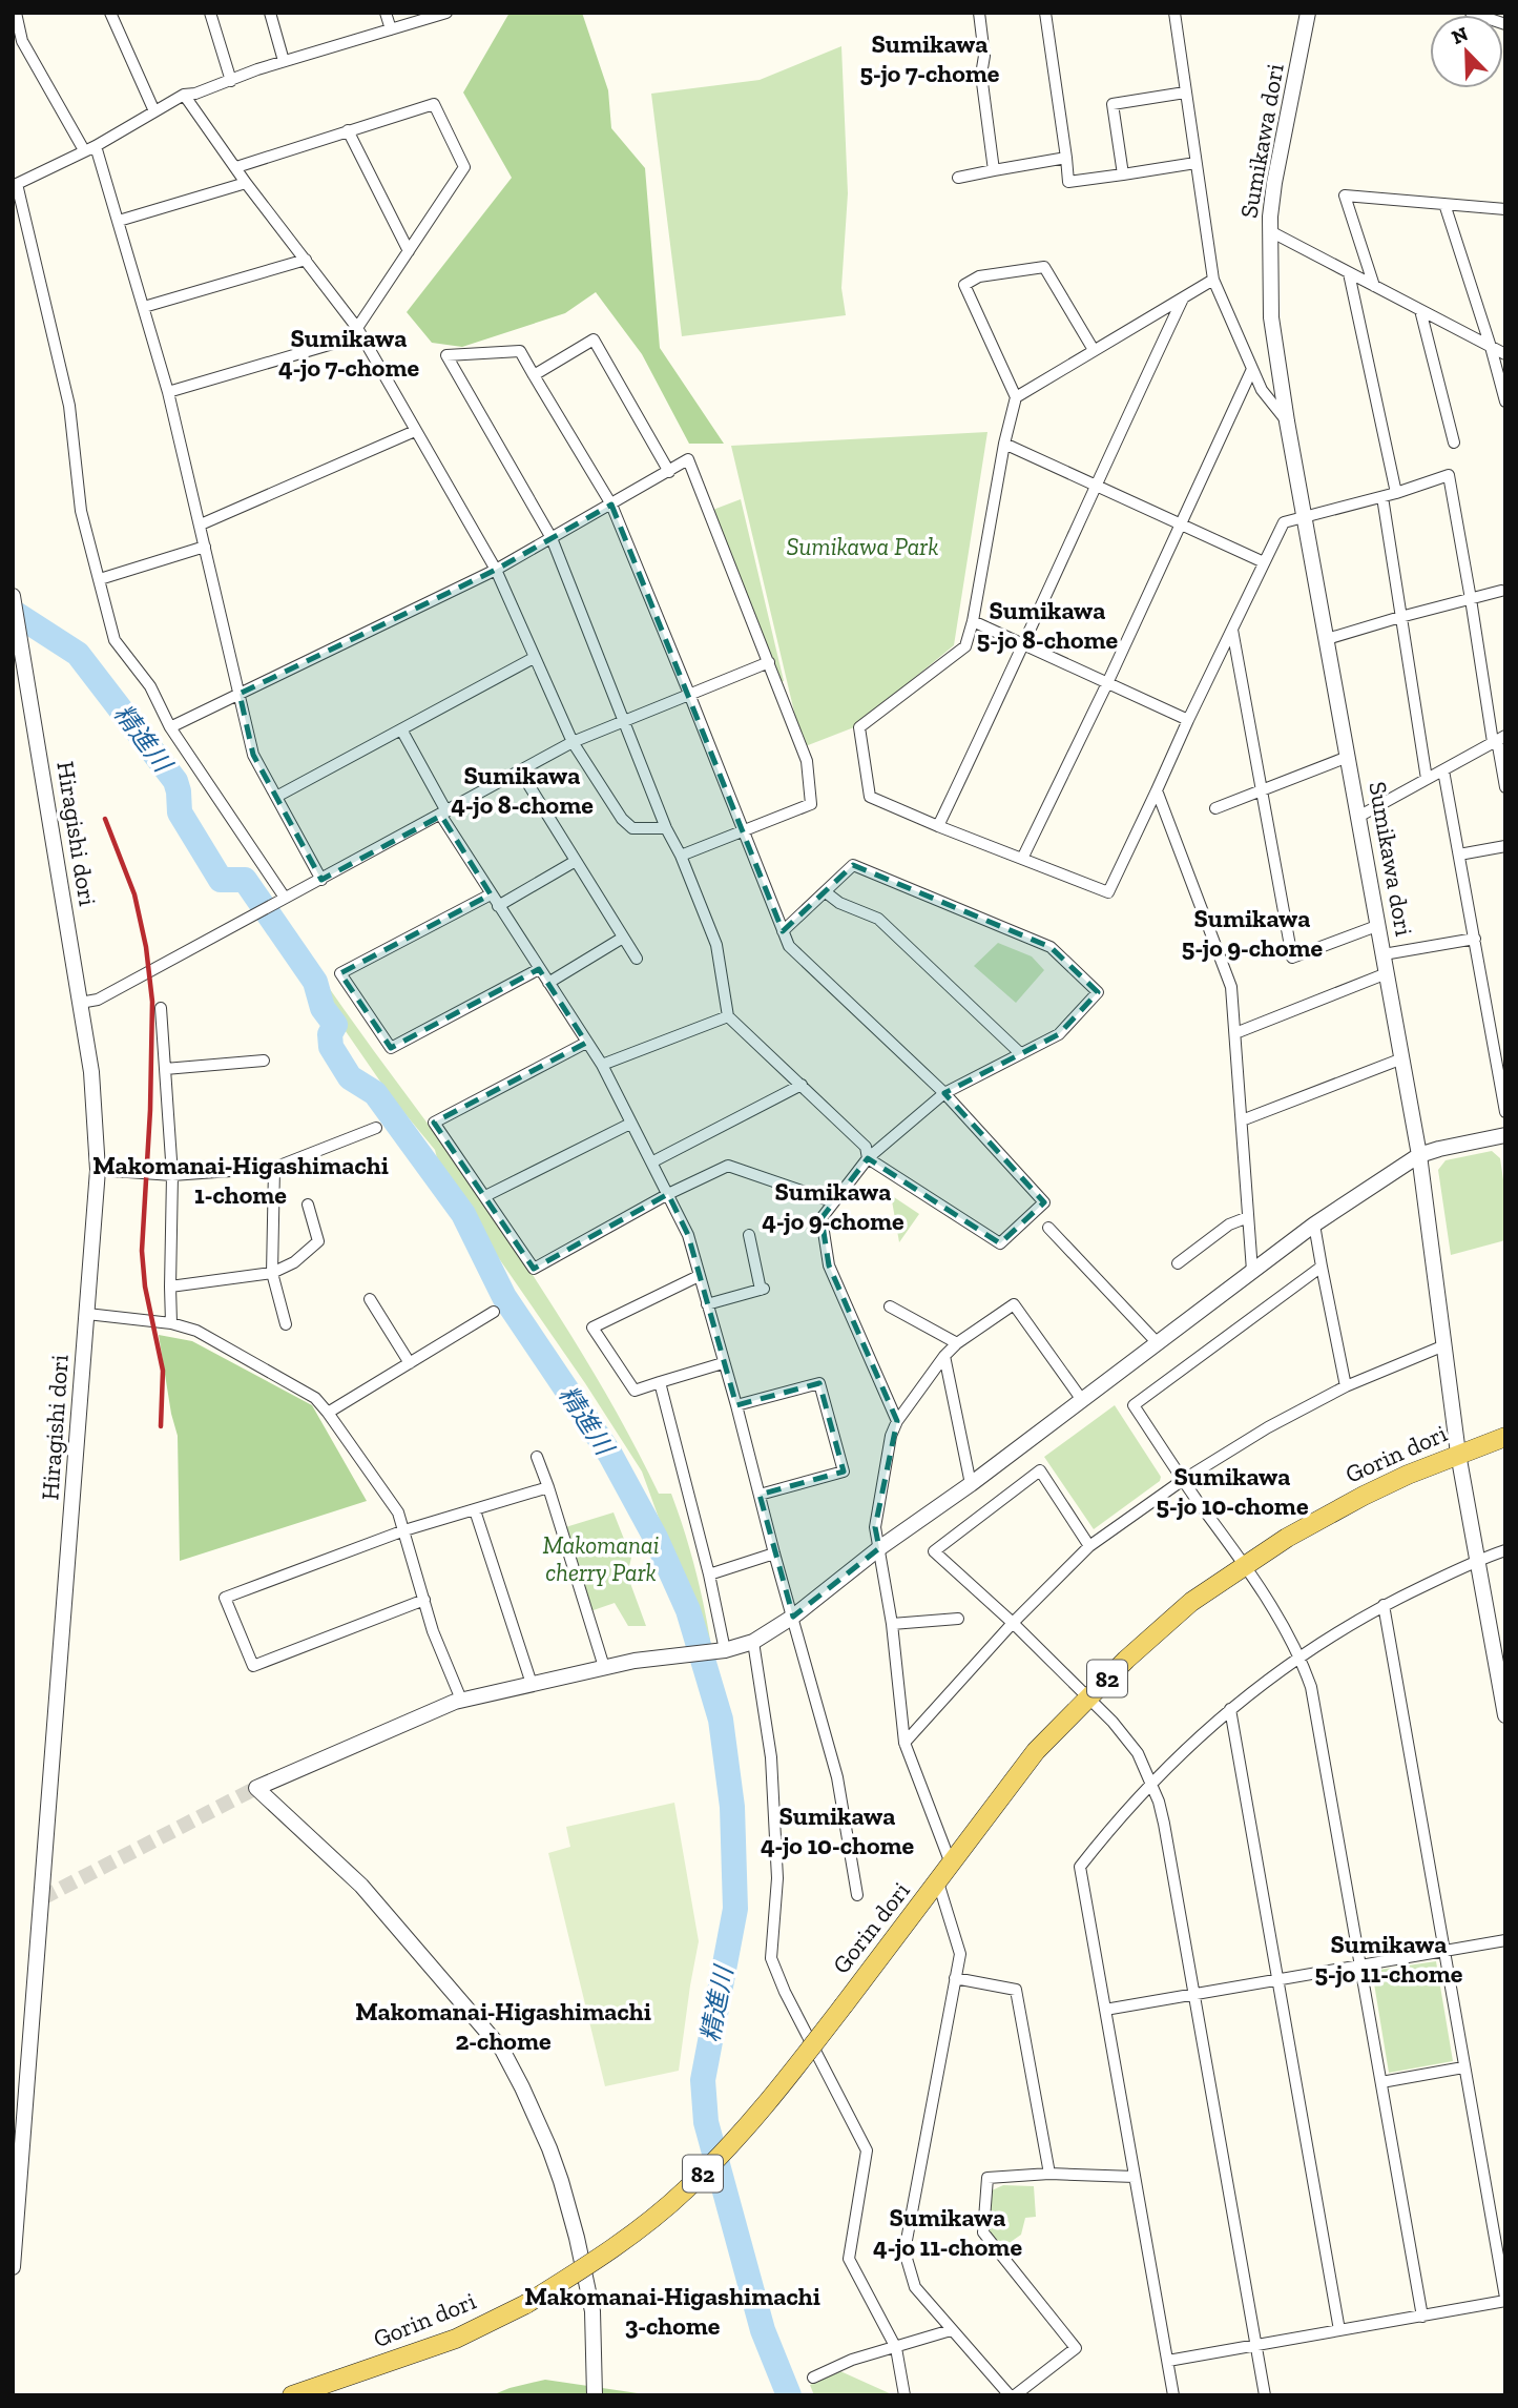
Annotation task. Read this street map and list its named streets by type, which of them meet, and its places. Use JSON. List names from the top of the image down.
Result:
{
  "streets": {
    "main road": ["Gorin dori", "82"],
    "street": ["Sumikawa dori", "Hiragishi dori"]
  },
  "crossings": [
    ["Sumikawa dori", "Gorin dori"]
  ],
  "districts": [
    "Sumikawa 5-jo 7-chome",
    "Sumikawa 4-jo 7-chome",
    "Sumikawa 5-jo 8-chome",
    "Sumikawa 4-jo 8-chome",
    "Sumikawa 5-jo 9-chome",
    "Makomanai-Higashimachi 1-chome",
    "Sumikawa 4-jo 9-chome",
    "Sumikawa 5-jo 10-chome",
    "Sumikawa 4-jo 10-chome",
    "Sumikawa 5-jo 11-chome",
    "Makomanai-Higashimachi 2-chome",
    "Sumikawa 4-jo 11-chome",
    "Makomanai-Higashimachi 3-chome"
  ],
  "water": ["精進川"],
  "parks": ["Sumikawa Park", "Makomanai cherry Park"],
  "north": "top left"
}
